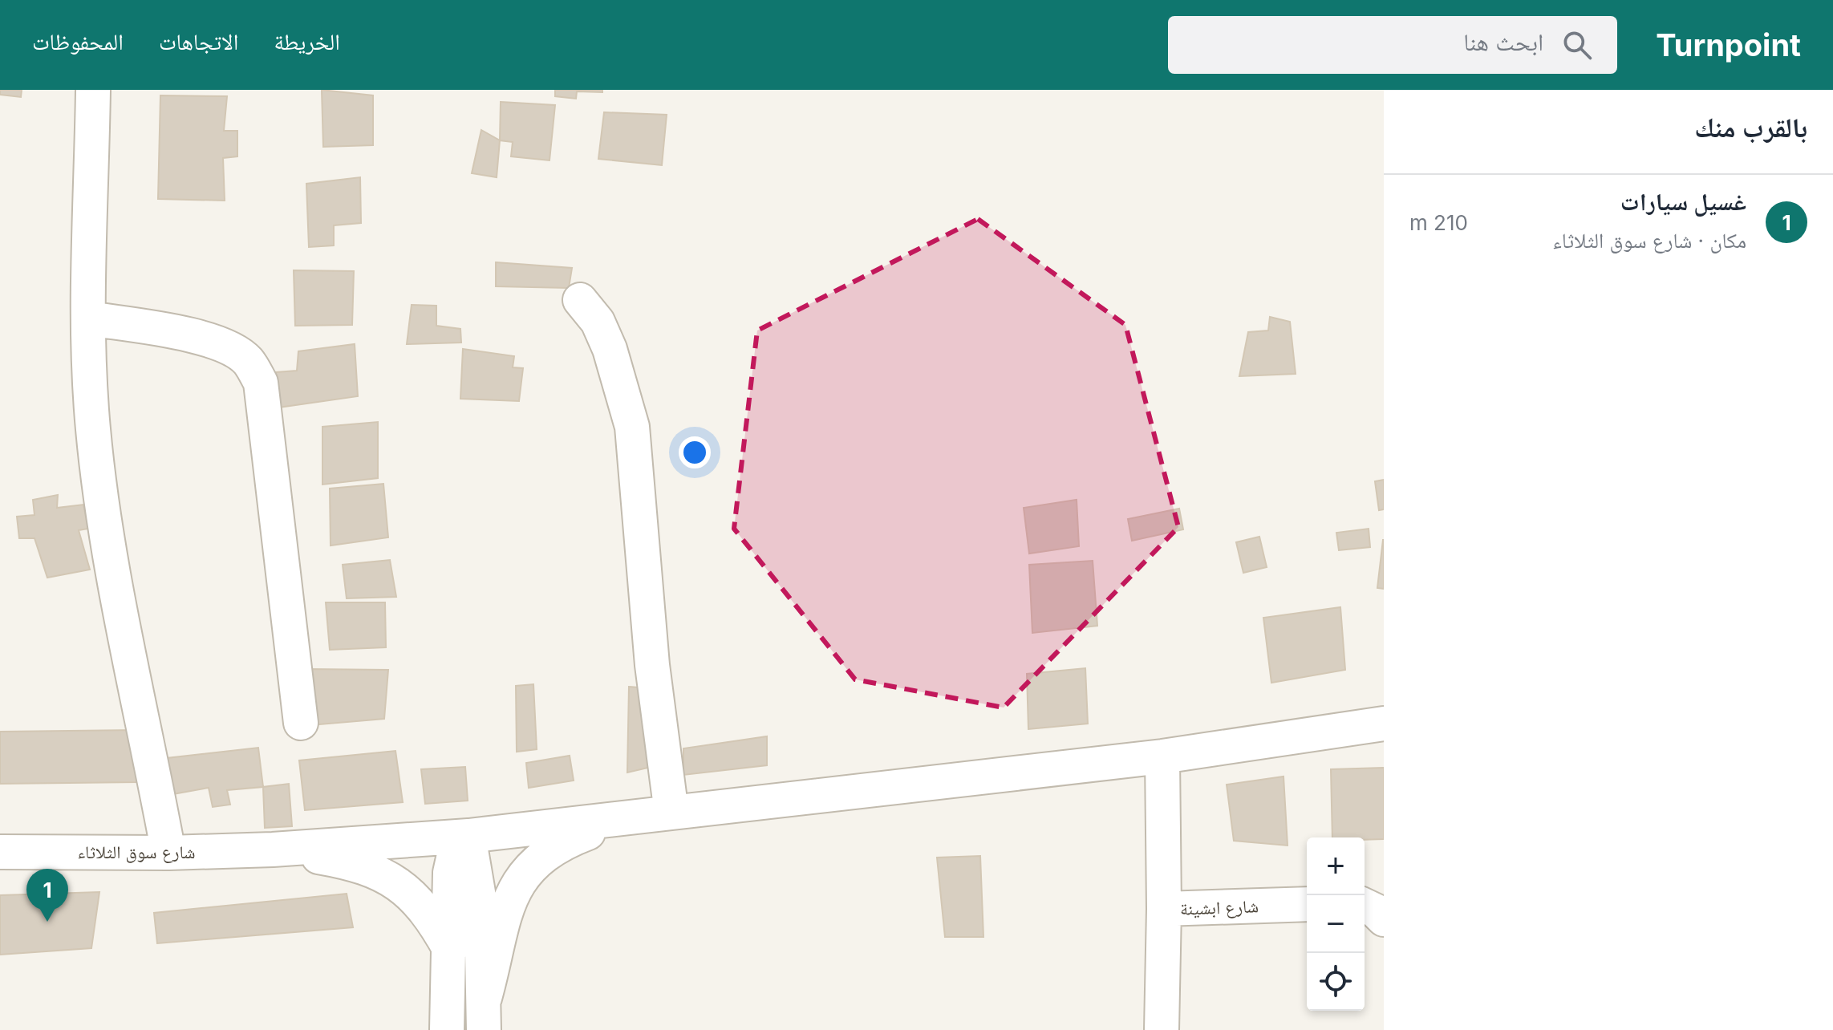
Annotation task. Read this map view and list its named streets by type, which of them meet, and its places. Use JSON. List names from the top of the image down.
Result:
{
  "streets": {
    "street": ["شارع سوق الثلاثاء", "شارع ابشينة"]
  },
  "page": {
    "header": "Turnpoint",
    "search": "ابحث هنا",
    "nav": ["الخريطة", "الاتجاهات", "المحفوظات"],
    "heading": "بالقرب منك",
    "list": [
      {
        "mark": "1",
        "name": "غسيل سيارات",
        "note": "مكان · شارع سوق الثلاثاء",
        "value": "210 m"
      }
    ],
    "map_buttons": ["+", "−"],
    "pins": "1"
  }
}
